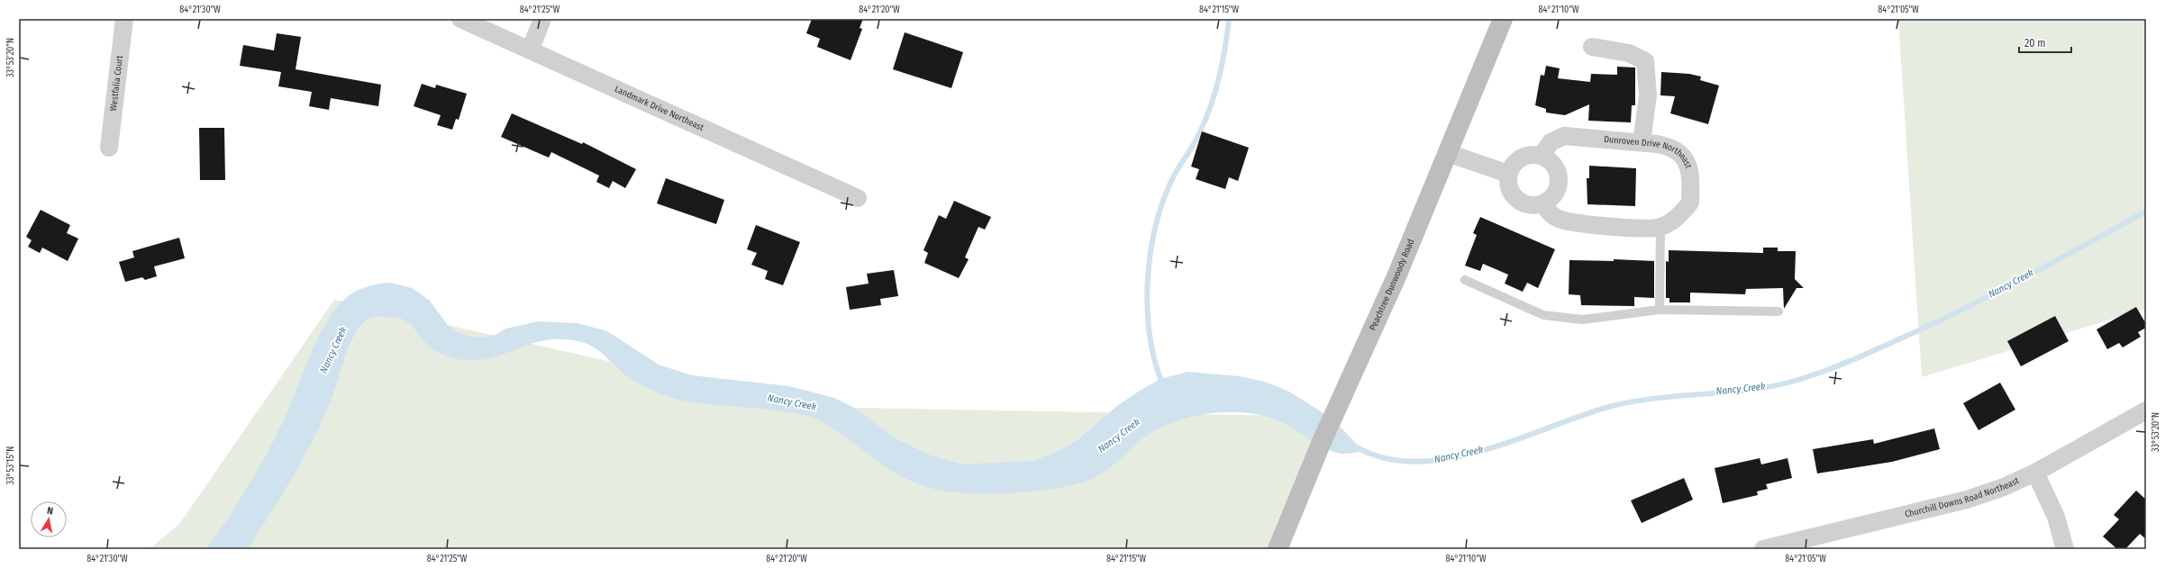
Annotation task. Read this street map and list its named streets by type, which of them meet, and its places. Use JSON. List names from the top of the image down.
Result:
{
  "streets": {
    "main road": ["Peachtree Dunwoody Road"],
    "street": [
      "Westfalia Court",
      "Landmark Drive Northeast",
      "Dunroven Drive Northeast",
      "Churchill Downs Road Northeast"
    ]
  },
  "water": ["Nancy Creek"],
  "scale_bar": "20 m",
  "north": "top",
  "coordinates": [
    "84°21'30\"W",
    "84°21'25\"W",
    "84°21'20\"W",
    "84°21'15\"W",
    "84°21'10\"W",
    "84°21'05\"W",
    "33°53'20\"N",
    "33°53'15\"N"
  ]
}
